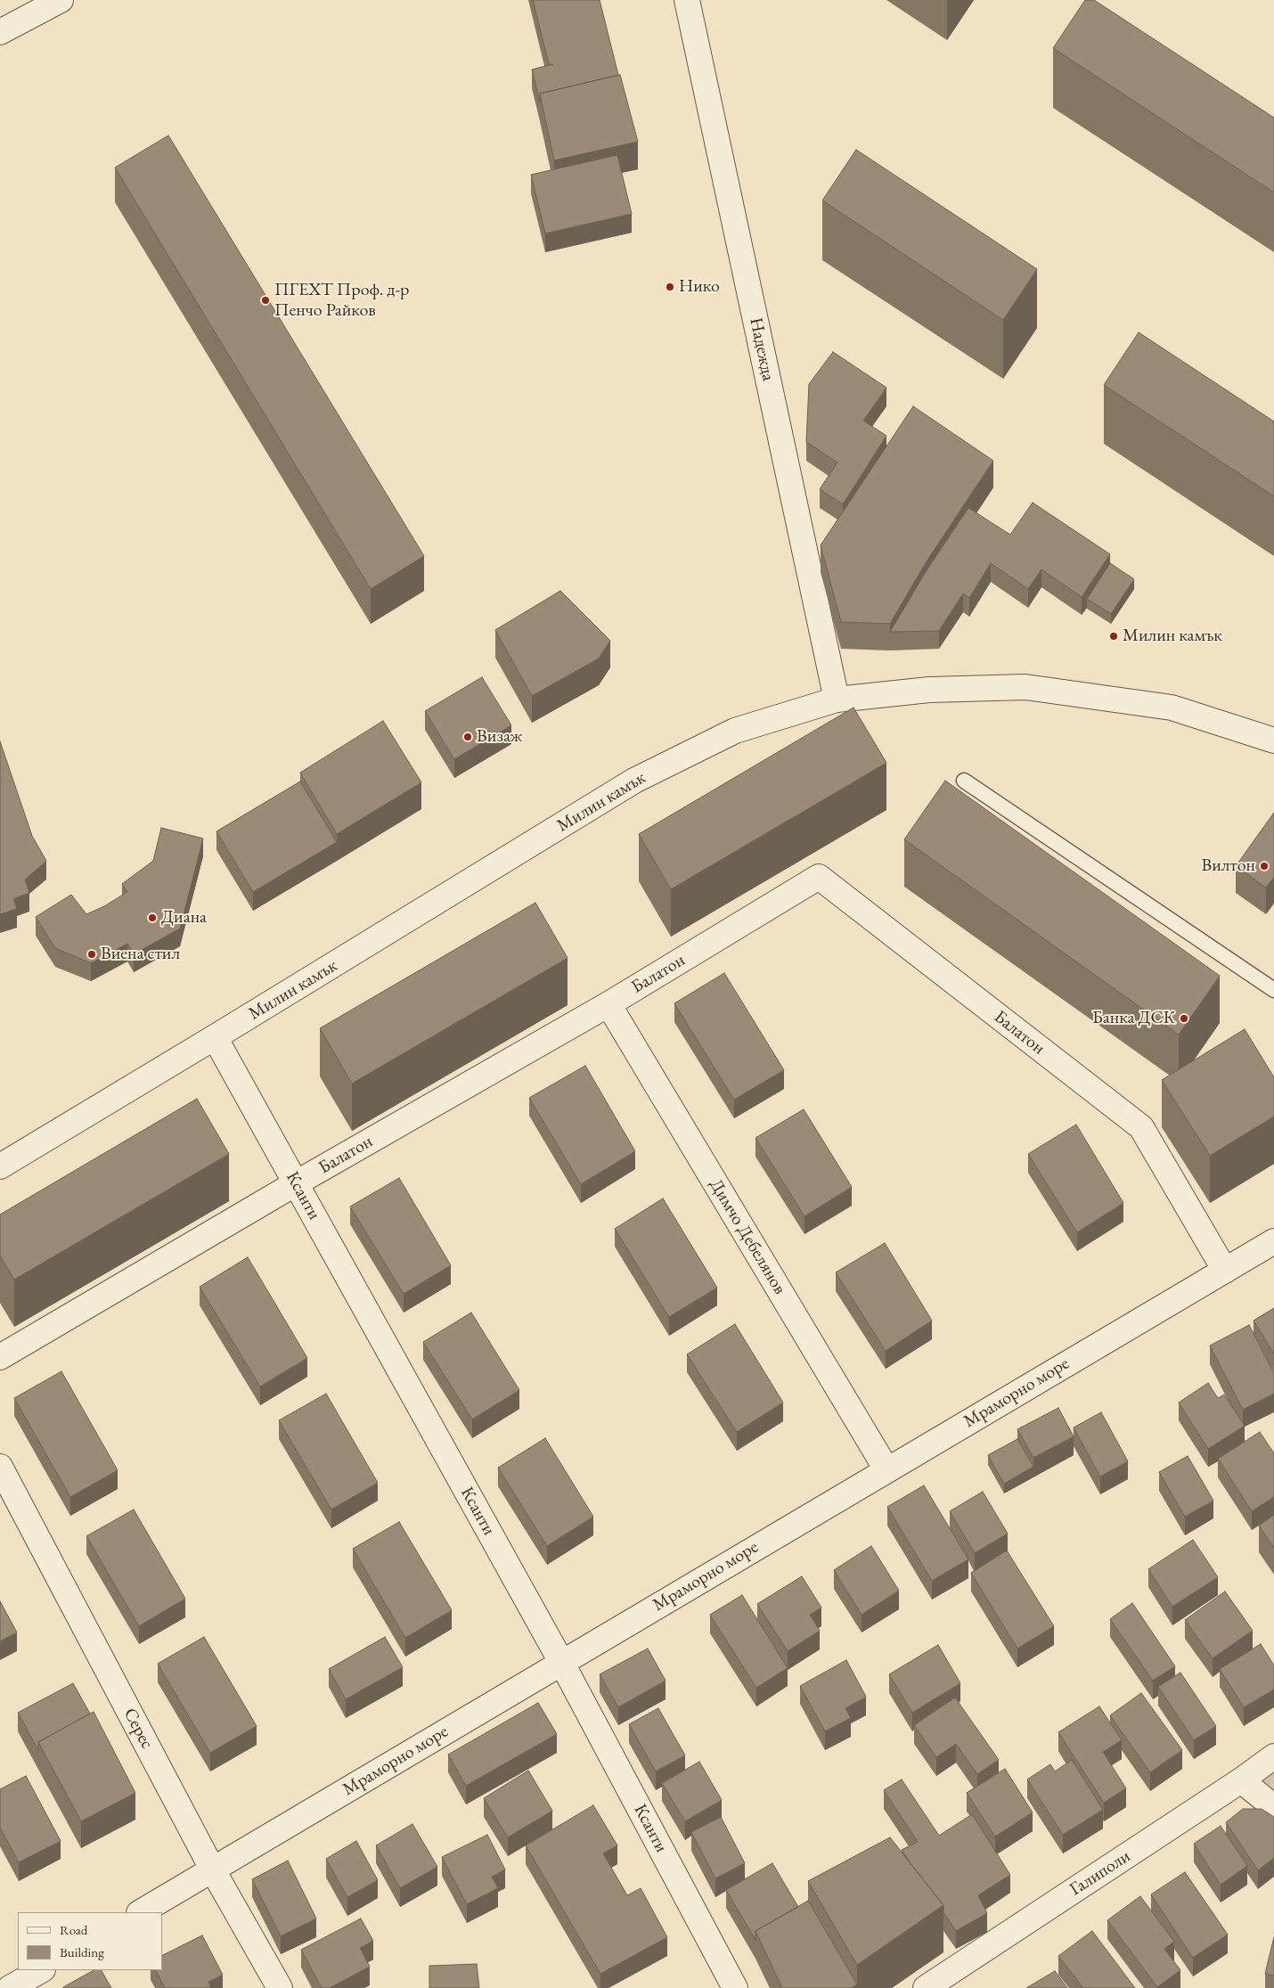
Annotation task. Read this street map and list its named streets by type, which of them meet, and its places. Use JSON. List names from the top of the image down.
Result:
{
  "streets": {
    "street": [
      "Надежда",
      "Милин камък",
      "Балатон",
      "Ксанти",
      "Димчо Дебелянов",
      "Мраморно море",
      "Серес",
      "Галиполи"
    ]
  },
  "crossings": [
    ["Надежда", "Милин камък"],
    ["Милин камък", "Ксанти"],
    ["Балатон", "Ксанти"],
    ["Балатон", "Димчо Дебелянов"],
    ["Балатон", "Мраморно море"],
    ["Ксанти", "Мраморно море"],
    ["Димчо Дебелянов", "Мраморно море"],
    ["Мраморно море", "Серес"]
  ],
  "places": [
    "Нико",
    "ПГЕХТ Проф. д-р Пенчо Райков",
    "Милин камък",
    "Визаж",
    "Вилтон",
    "Диана",
    "Виена стил",
    "Банка ДСК"
  ],
  "legend": ["Road", "Building"]
}
